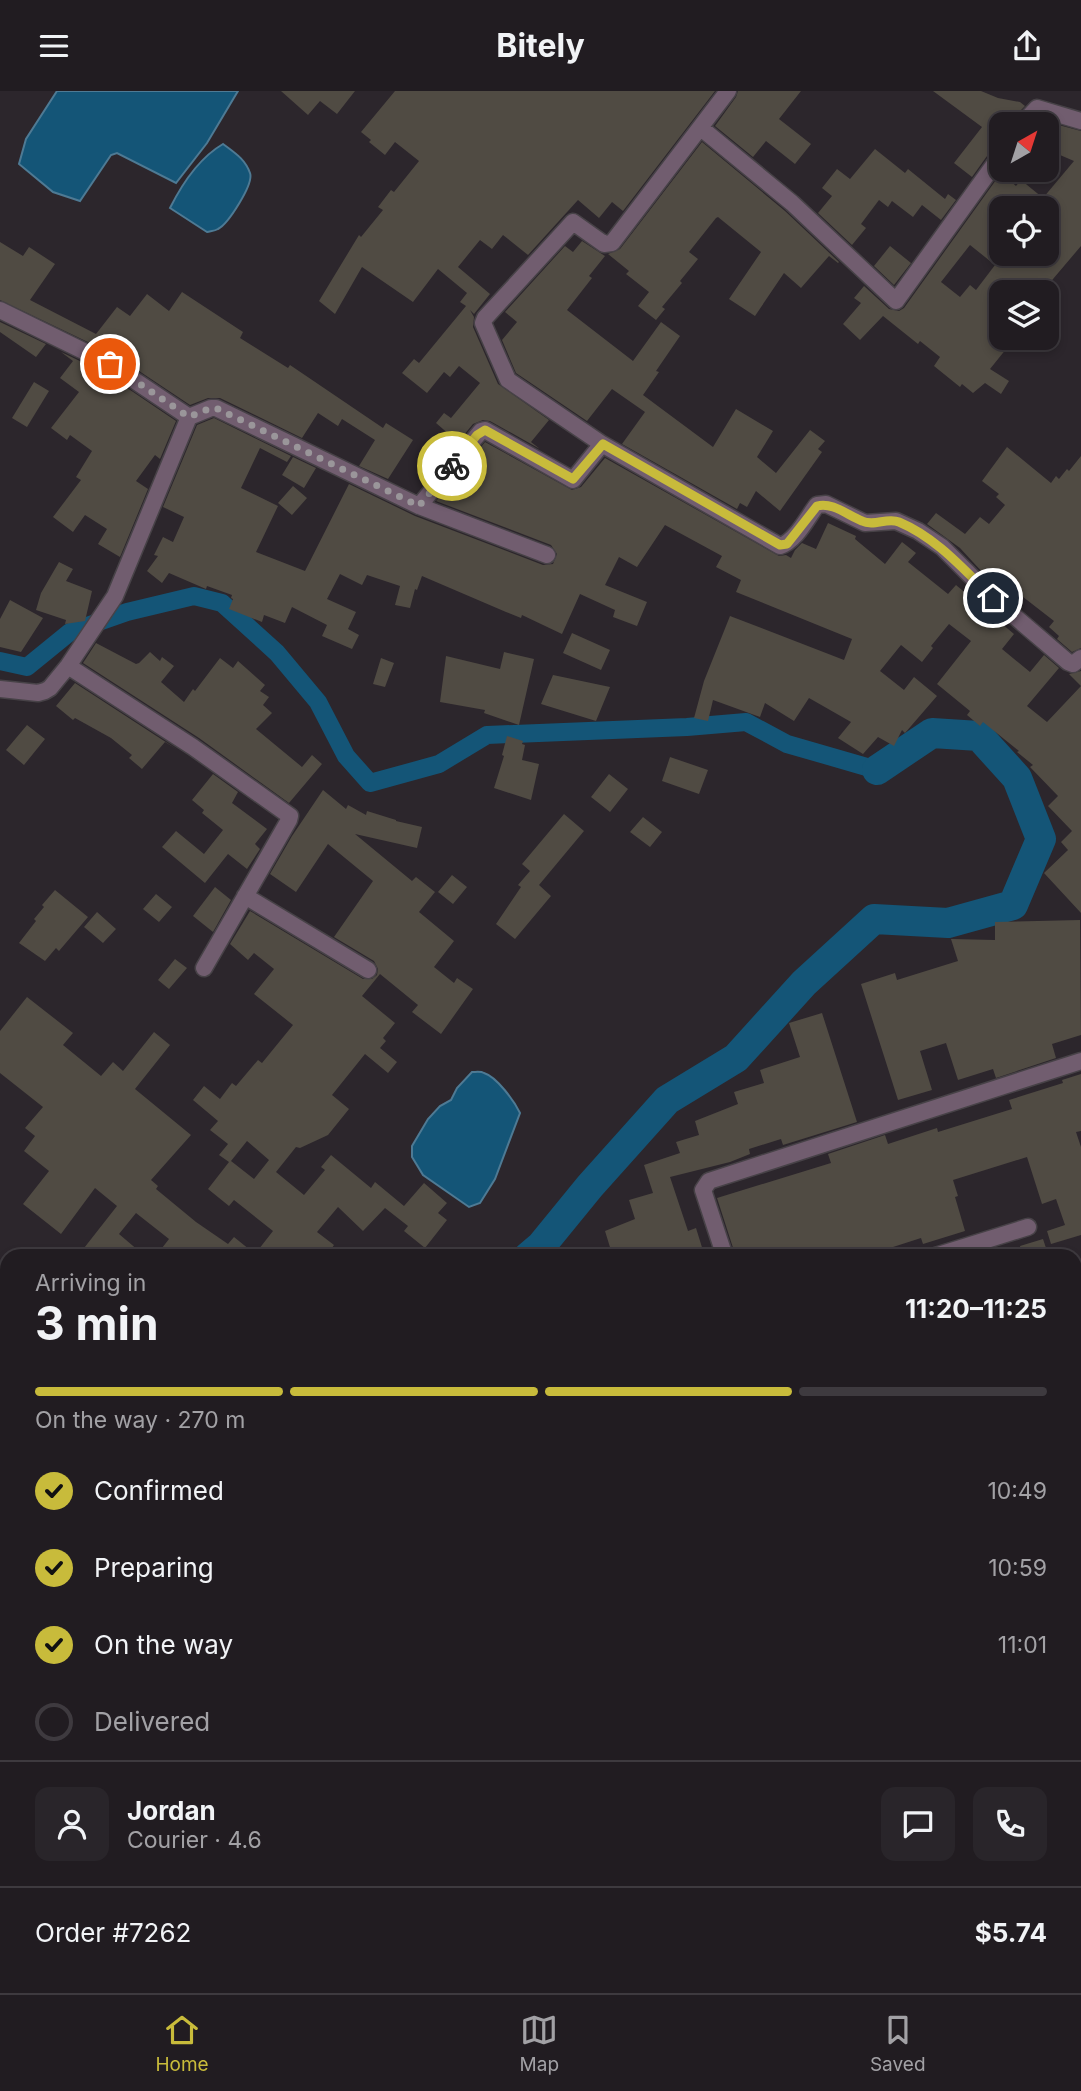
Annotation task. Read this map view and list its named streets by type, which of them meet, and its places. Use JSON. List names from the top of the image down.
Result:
{
  "north": "top right",
  "page": {
    "header": "Bitely",
    "heading": ["3 min", "Arriving in", "11:20–11:25"],
    "panel": [
      "Jordan",
      "Courier · 4.6",
      "Order #7262",
      "$5.74"
    ],
    "bar": "On the way · 270 m",
    "list": [
      ["Confirmed", "10:49"],
      ["Preparing", "10:59"],
      ["On the way", "11:01"],
      "Delivered"
    ],
    "tabs": ["Home", "Map", "Saved"]
  }
}
